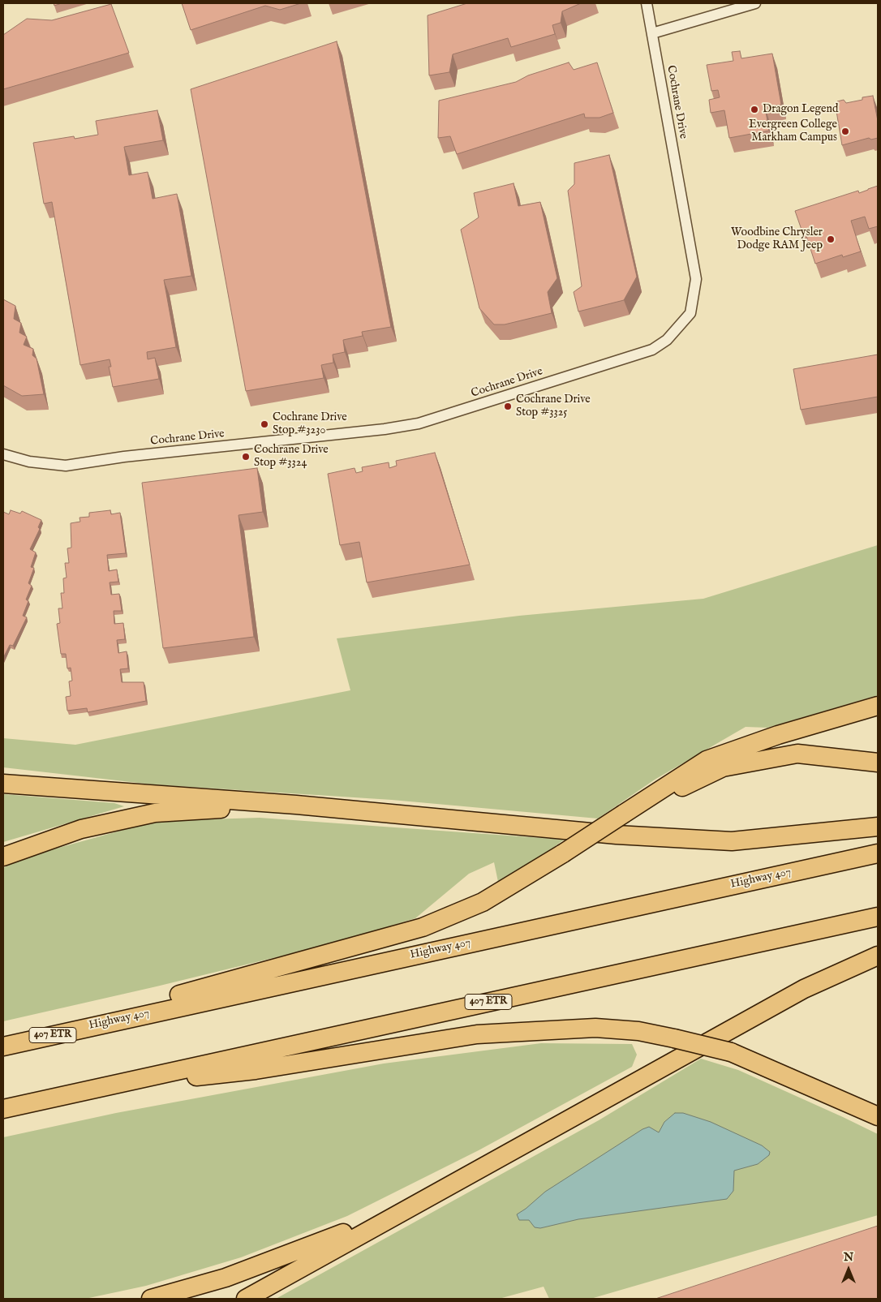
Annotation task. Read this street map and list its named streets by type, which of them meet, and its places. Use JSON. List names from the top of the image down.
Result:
{
  "streets": {
    "highway": ["Highway 407", "407 ETR"],
    "street": ["Cochrane Drive"]
  },
  "places": [
    "Dragon Legend",
    "Evergreen College Markham Campus",
    "Woodbine Chrysler Dodge RAM Jeep",
    "Cochrane Drive Stop #3325",
    "Cochrane Drive Stop #3230",
    "Cochrane Drive Stop #3324"
  ],
  "north": "top"
}
